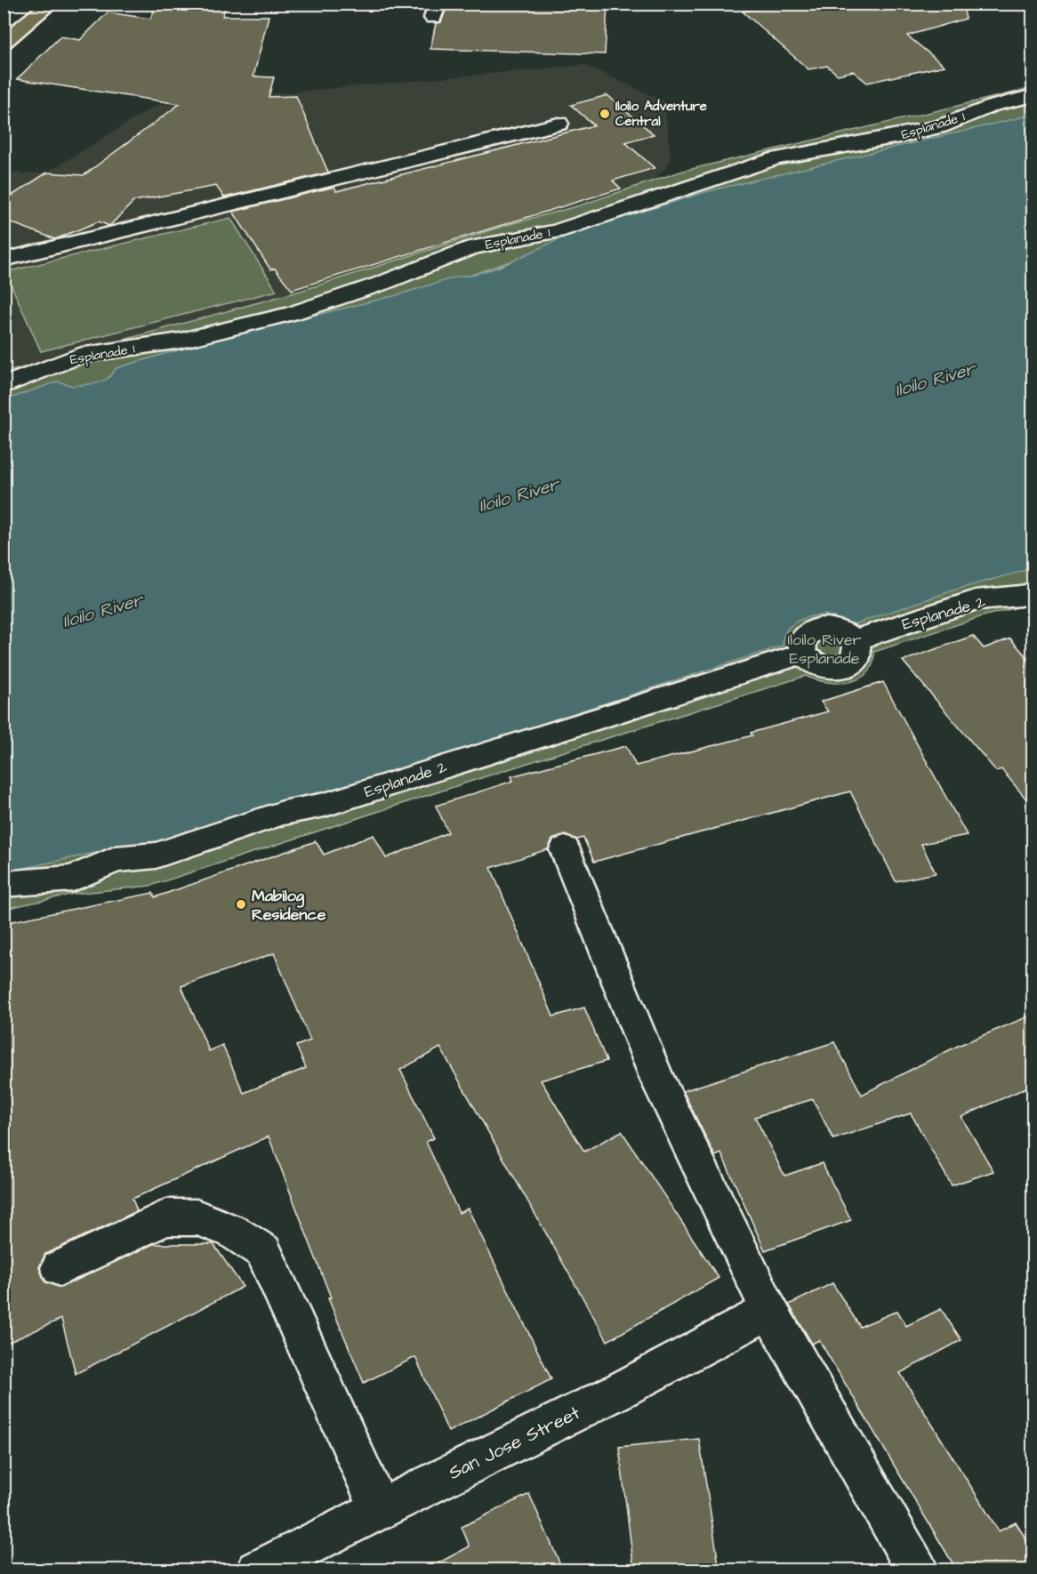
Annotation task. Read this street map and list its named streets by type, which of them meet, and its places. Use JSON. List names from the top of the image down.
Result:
{
  "streets": {
    "street": ["Esplanade 1", "Esplanade 2", "San Jose Street"]
  },
  "water": ["Iloilo River"],
  "parks": ["Iloilo River Esplanade"],
  "places": ["Iloilo Adventure Central", "Mabilog Residence"]
}
